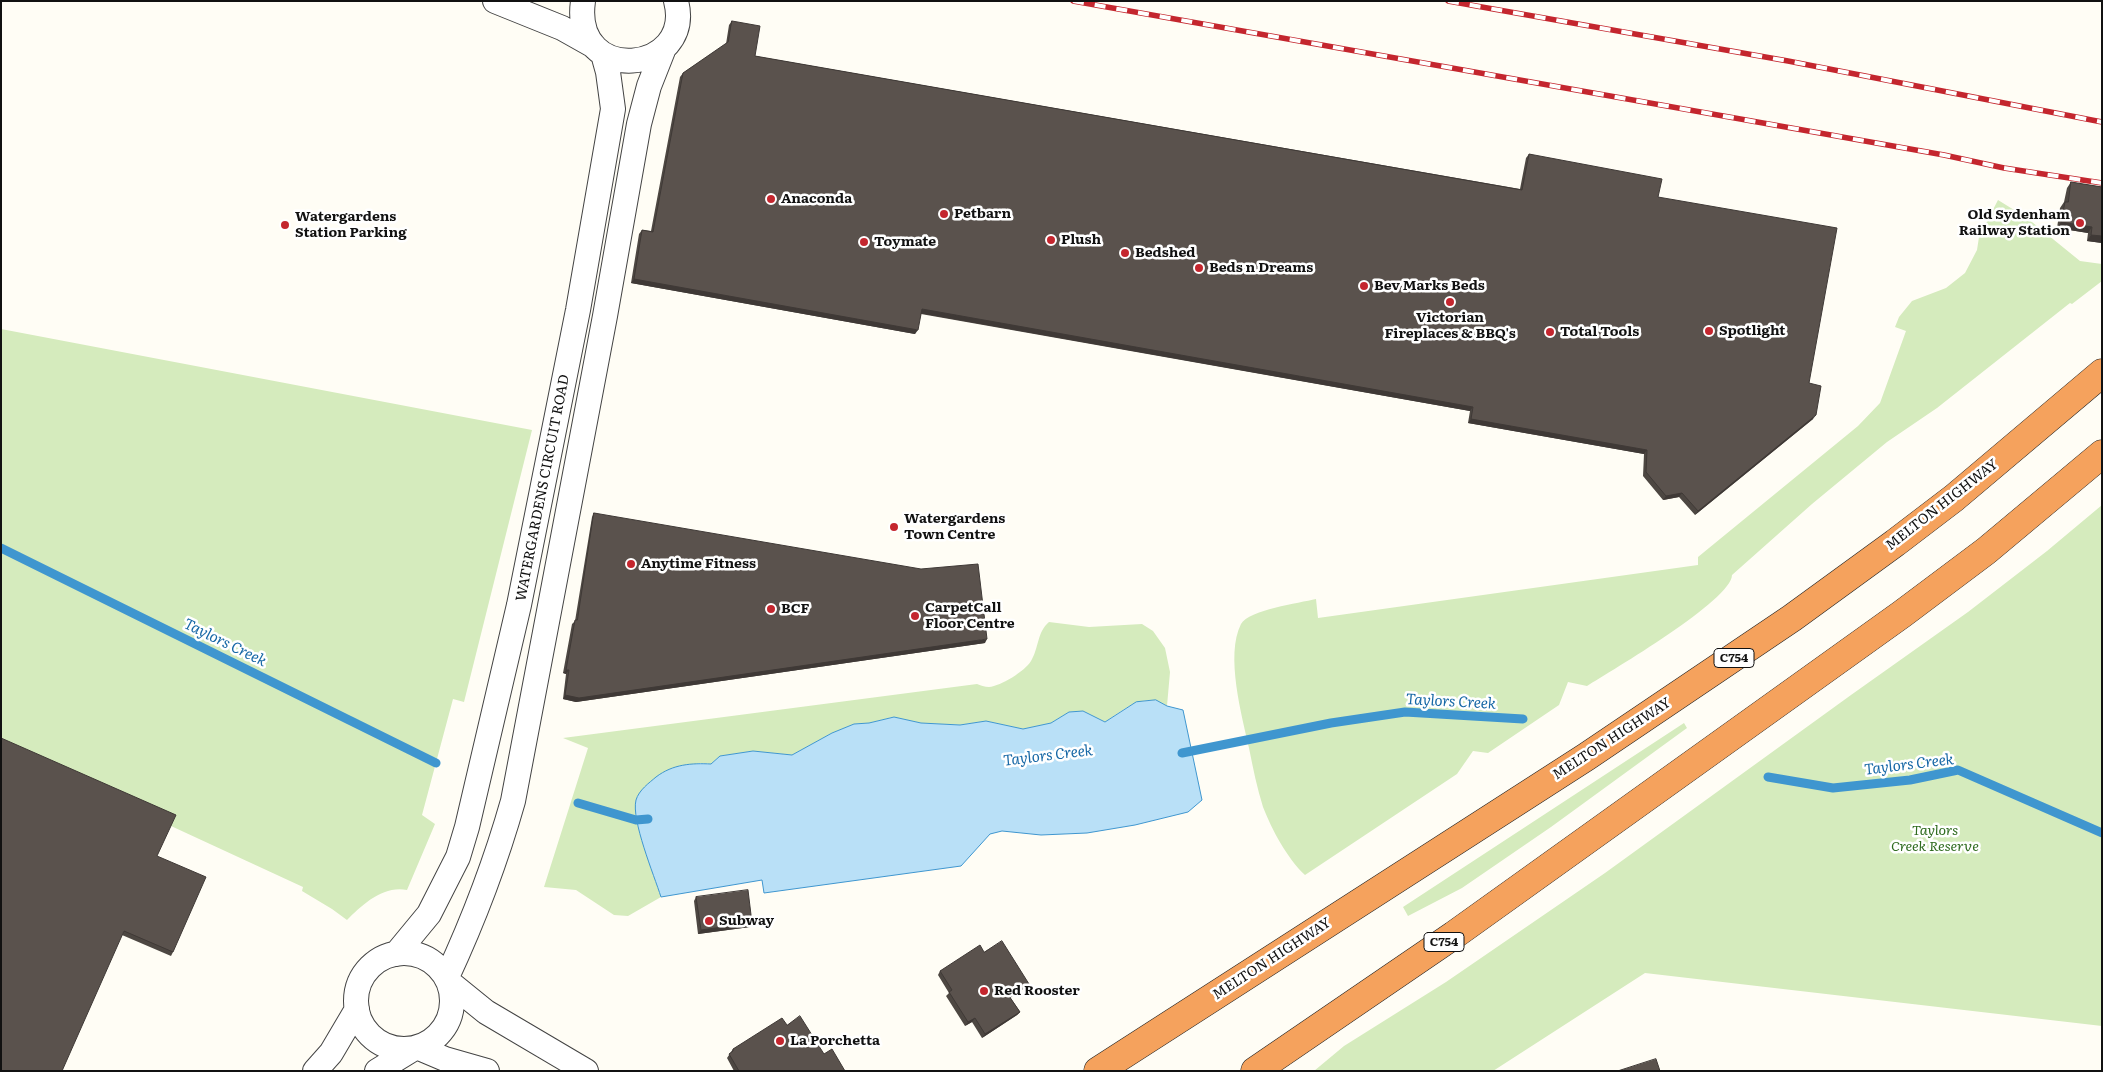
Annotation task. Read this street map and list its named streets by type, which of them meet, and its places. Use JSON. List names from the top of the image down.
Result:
{
  "streets": {
    "highway": ["MELTON HIGHWAY", "C754"],
    "street": ["WATERGARDENS CIRCUIT ROAD"]
  },
  "water": ["Taylors Creek"],
  "parks": ["Taylors Creek Reserve"],
  "places": [
    "Anaconda",
    "Petbarn",
    "Old Sydenham Railway Station",
    "Watergardens Station Parking",
    "Plush",
    "Toymate",
    "Bedshed",
    "Beds n Dreams",
    "Bev Marks Beds",
    "Victorian Fireplaces & BBQ's",
    "Spotlight",
    "Total Tools",
    "Watergardens Town Centre",
    "Anytime Fitness",
    "BCF",
    "CarpetCall Floor Centre",
    "Subway",
    "Red Rooster",
    "La Porchetta"
  ]
}
